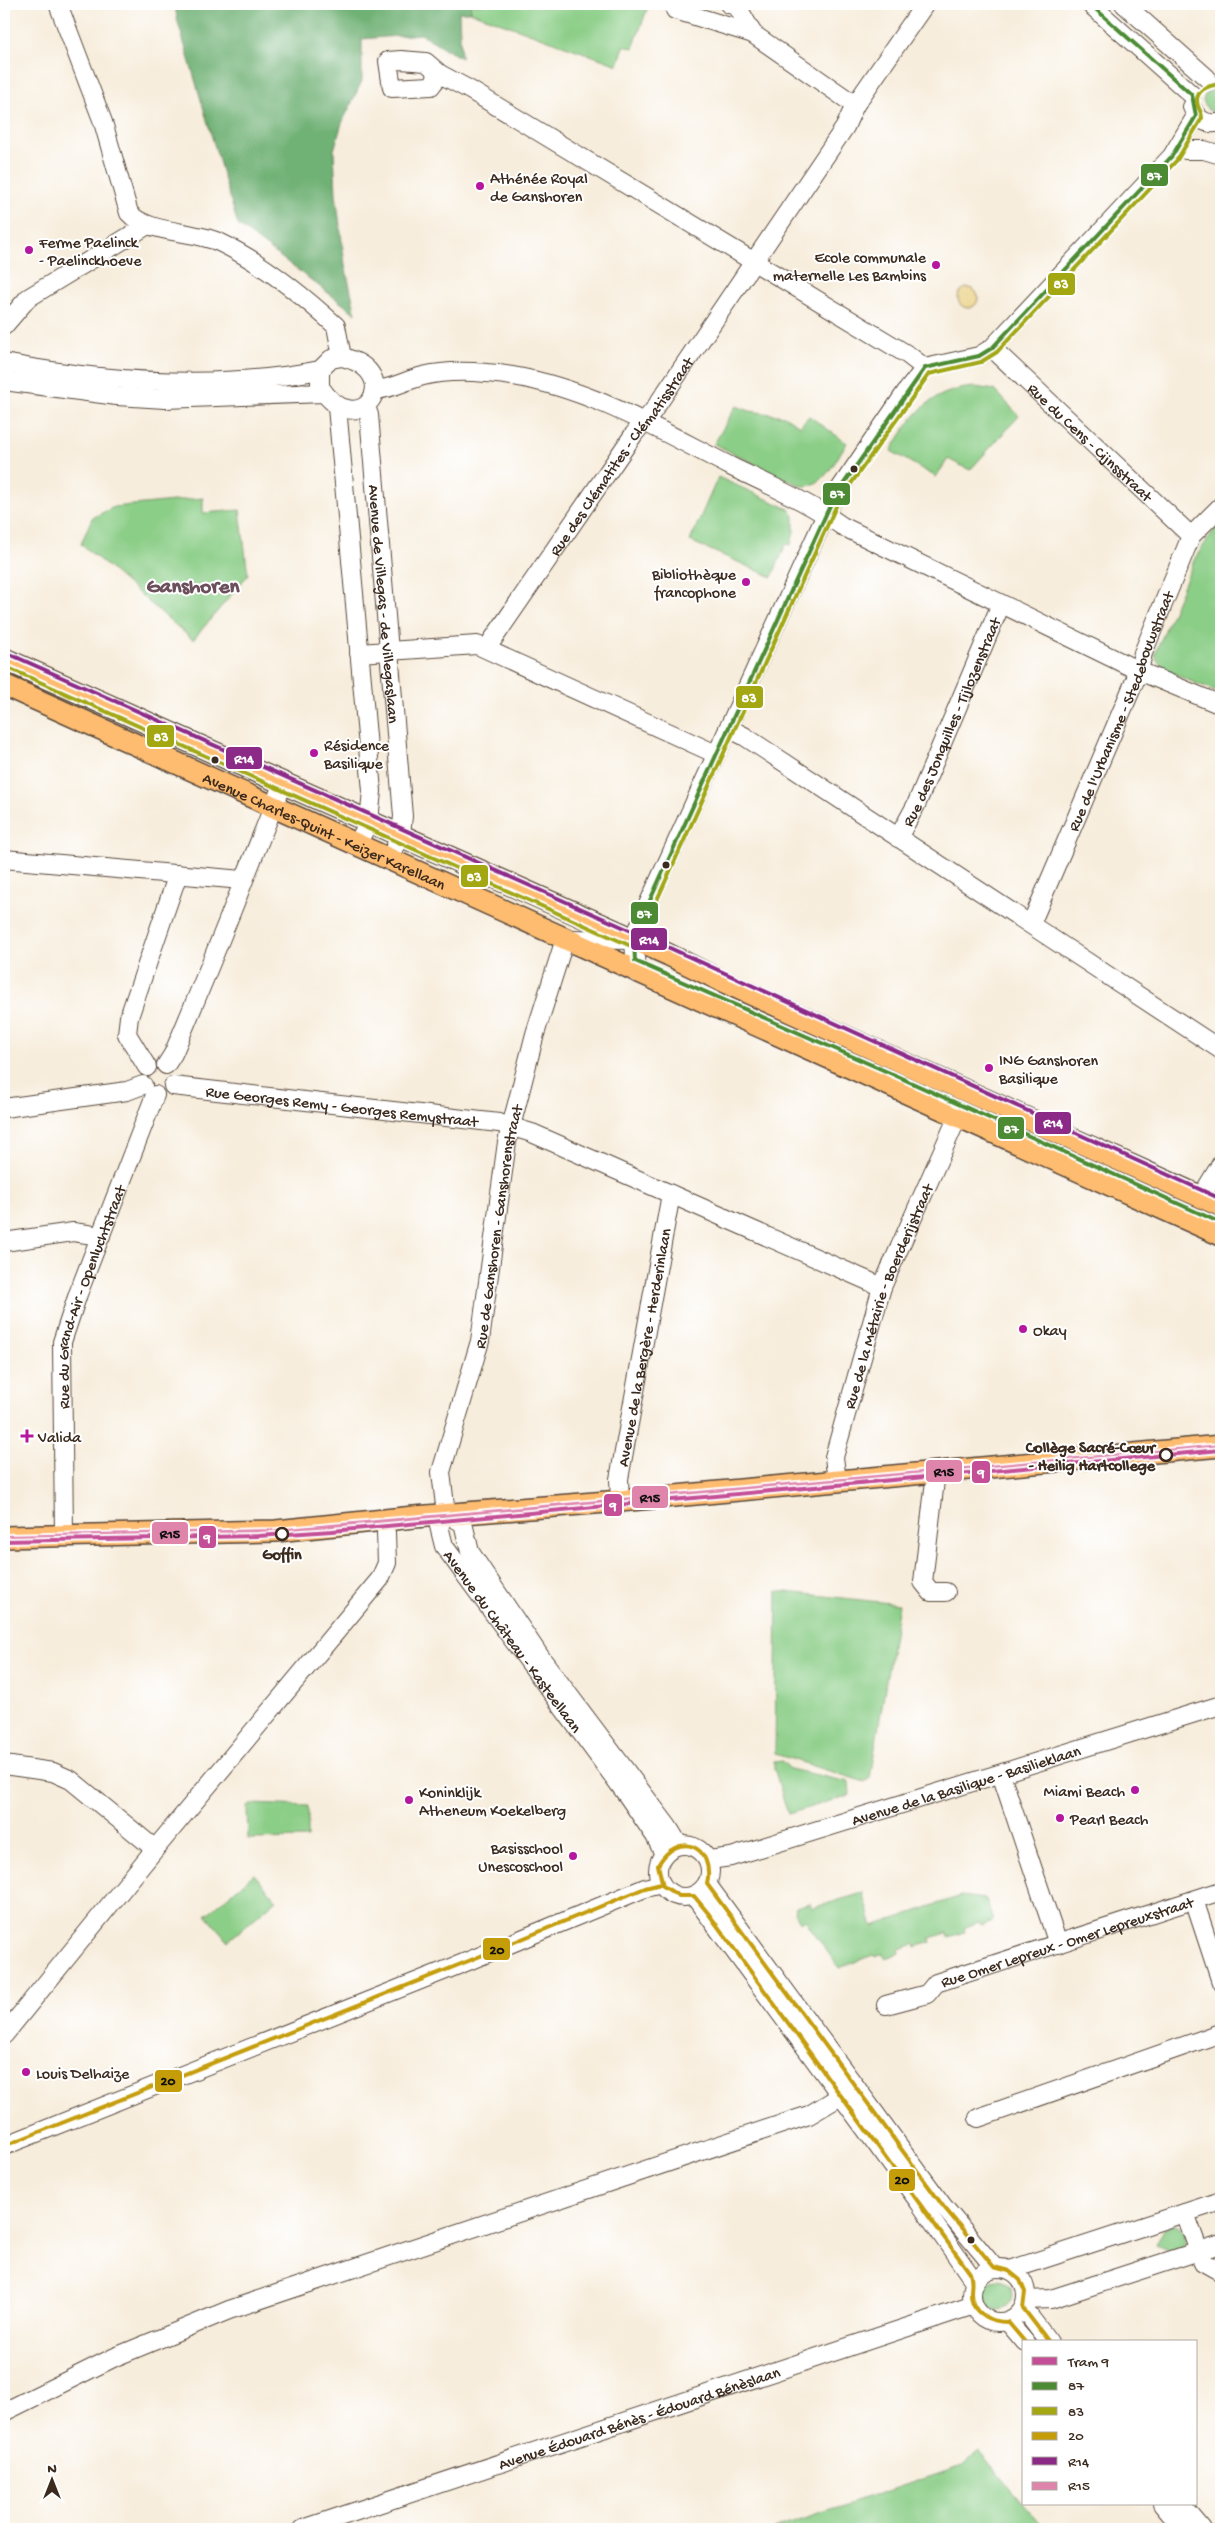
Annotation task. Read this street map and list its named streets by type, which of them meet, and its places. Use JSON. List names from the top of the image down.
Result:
{
  "streets": {
    "main road": ["Avenue Charles-Quint - Keizer Karellaan"],
    "street": [
      "Rue du Cens - Cijnsstraat",
      "Rue des Clématites - Clématisstraat",
      "Avenue de Villegas - de Villegaslaan",
      "Rue de l'Urbanisme - Stedebouwstraat",
      "Rue des Jonquilles - Tijlozenstraat",
      "Rue Georges Remy - Georges Remystraat",
      "Rue de Ganshoren - Ganshorenstraat",
      "Rue de la Métairie - Boerderijstraat",
      "Rue du Grand-Air - Openluchtstraat",
      "Avenue de la Bergère - Herderinlaan",
      "Avenue du Château - Kasteellaan",
      "Avenue de la Basilique - Basilieklaan",
      "Rue Omer Lepreux - Omer Lepreuxstraat",
      "Avenue Édouard Bénès - Édouard Bénèslaan"
    ]
  },
  "crossings": [
    ["Rue du Cens - Cijnsstraat", "Rue de l'Urbanisme - Stedebouwstraat"],
    ["Avenue de Villegas - de Villegaslaan", "Avenue Charles-Quint - Keizer Karellaan"],
    ["Avenue Charles-Quint - Keizer Karellaan", "Rue de Ganshoren - Ganshorenstraat"],
    ["Avenue Charles-Quint - Keizer Karellaan", "Rue de la Métairie - Boerderijstraat"],
    ["Rue Georges Remy - Georges Remystraat", "Rue de Ganshoren - Ganshorenstraat"],
    ["Rue Georges Remy - Georges Remystraat", "Rue de la Métairie - Boerderijstraat"],
    ["Rue Georges Remy - Georges Remystraat", "Rue du Grand-Air - Openluchtstraat"],
    ["Rue Georges Remy - Georges Remystraat", "Avenue de la Bergère - Herderinlaan"],
    ["Rue de Ganshoren - Ganshorenstraat", "Avenue du Château - Kasteellaan"],
    ["Avenue du Château - Kasteellaan", "Avenue de la Basilique - Basilieklaan"]
  ],
  "districts": ["Ganshoren"],
  "places": {
    "other": [
      "Athénée Royal de Ganshoren",
      "Ferme Paelinck - Paelinckhoeve",
      "Ecole communale maternelle Les Bambins",
      "Bibliothèque francophone",
      "Résidence Basilique",
      "ING Ganshoren Basilique",
      "Okay",
      "Collège Sacré-Cœur - Heilig Hartcollege",
      "Goffin",
      "Miami Beach",
      "Koninklijk Atheneum Koekelberg",
      "Pearl Beach",
      "Basisschool Unescoschool",
      "Louis Delhaize"
    ],
    "health": ["Valida"]
  },
  "lines": [
    "transit line 87",
    "transit line 83",
    "transit line R14",
    "transit line R15",
    "tram line 9",
    "transit line 20"
  ],
  "legend": [
    "Tram 9",
    "87",
    "83",
    "20",
    "R14",
    "R15"
  ],
  "north": "top"
}
